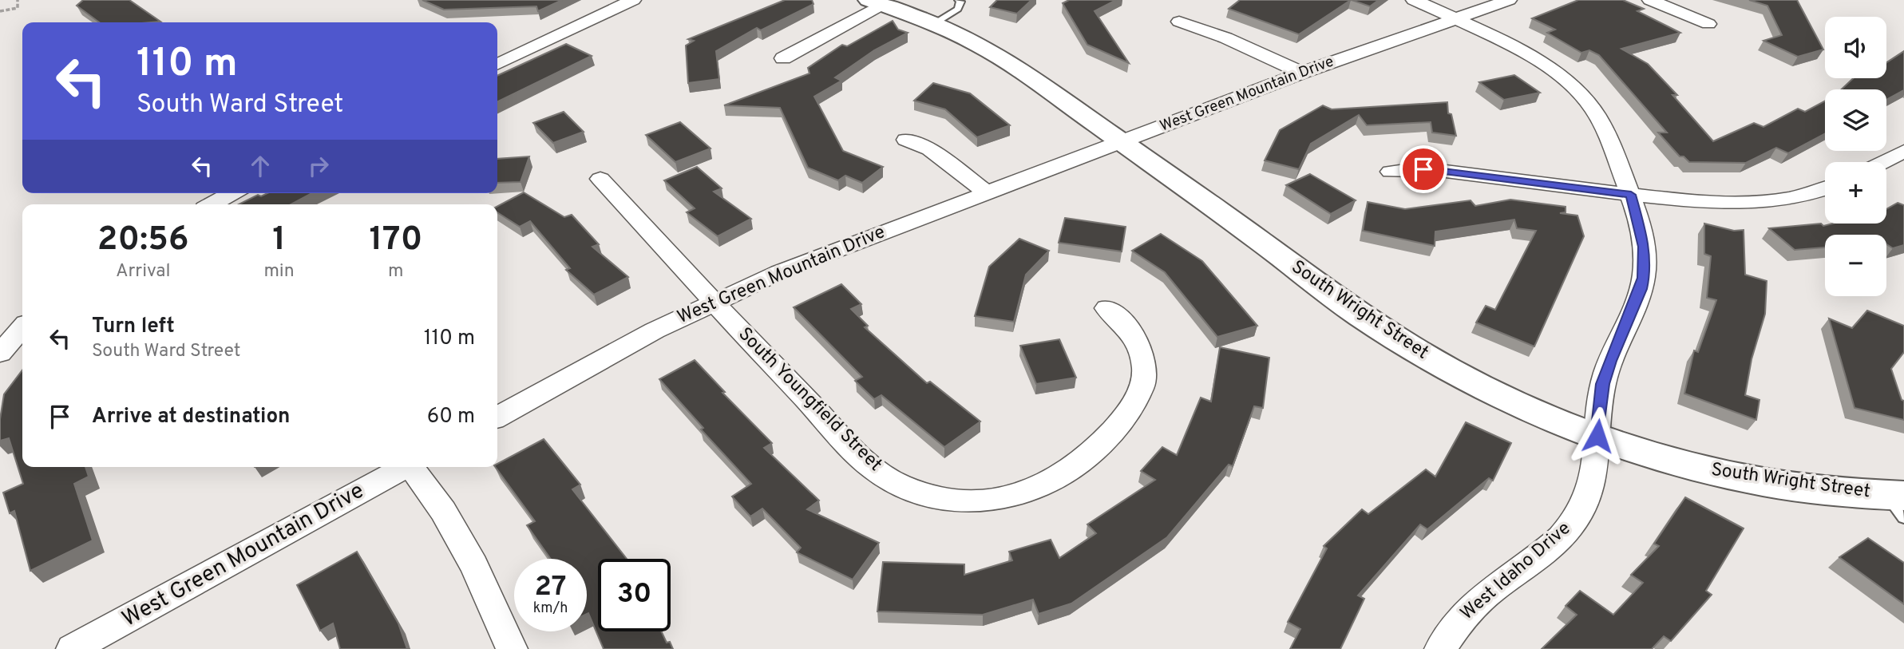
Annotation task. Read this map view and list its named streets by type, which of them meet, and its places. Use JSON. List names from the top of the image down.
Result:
{
  "streets": {
    "street": [
      "West Green Mountain Drive",
      "South Wright Street",
      "South Youngfield Street",
      "West Idaho Drive"
    ]
  },
  "crossings": [
    ["West Green Mountain Drive", "South Wright Street"],
    ["West Green Mountain Drive", "South Youngfield Street"],
    ["West Green Mountain Drive", "West Idaho Drive"],
    ["South Wright Street", "West Idaho Drive"]
  ],
  "page": {
    "map_buttons": ["+", "−"],
    "turn": ["110 m", "South Ward Street"],
    "eta": [
      "20:56",
      "Arrival",
      "1",
      "min",
      "170",
      "m"
    ],
    "list": [
      {
        "name": "Turn left",
        "note": "South Ward Street",
        "value": "110 m"
      },
      {
        "name": "Arrive at destination",
        "value": "60 m"
      }
    ],
    "speed": "27 km/h",
    "limit": "30"
  }
}
